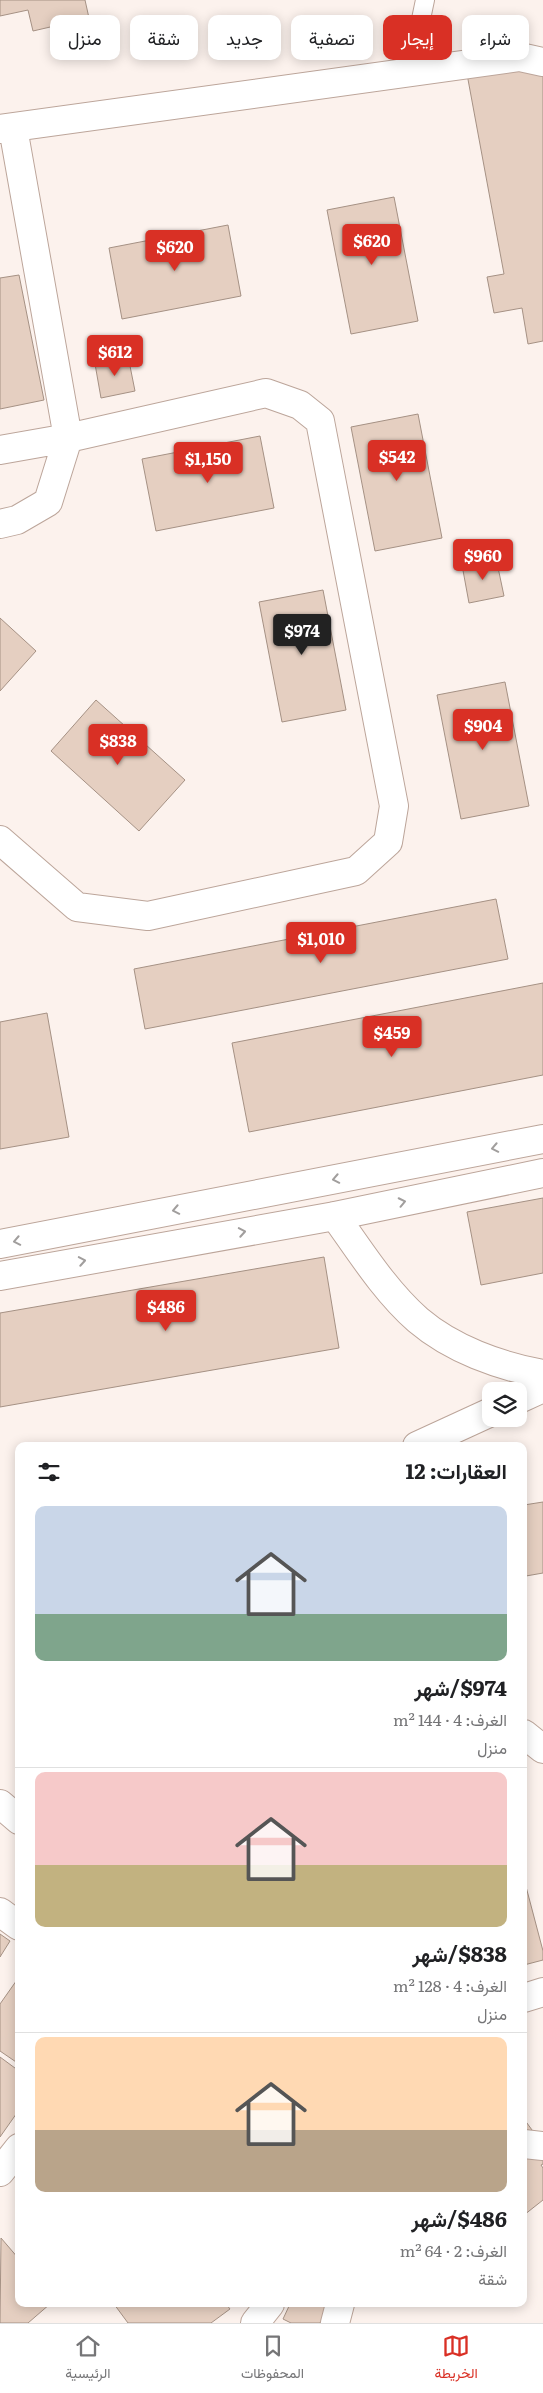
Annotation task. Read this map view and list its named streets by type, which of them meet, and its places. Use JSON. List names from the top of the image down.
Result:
{
  "page": {
    "chip": [
      "شراء",
      "إيجار",
      "تصفية",
      "جديد",
      "شقة",
      "منزل"
    ],
    "price": [
      "$620",
      "$620",
      "$612",
      "$542",
      "$1,150",
      "$960",
      "$974",
      "$904",
      "$838",
      "$1,010",
      "$459",
      "$486"
    ],
    "heading": "العقارات: 12",
    "list": [
      {
        "name": "$974/شهر",
        "note": "الغرف: 4 · 144 m² · منزل"
      },
      {
        "name": "$838/شهر",
        "note": "الغرف: 4 · 128 m² · منزل"
      },
      {
        "name": "$486/شهر",
        "note": "الغرف: 2 · 64 m² · شقة"
      }
    ],
    "tabs": ["الخريطة", "المحفوظات", "الرئيسية"]
  }
}
